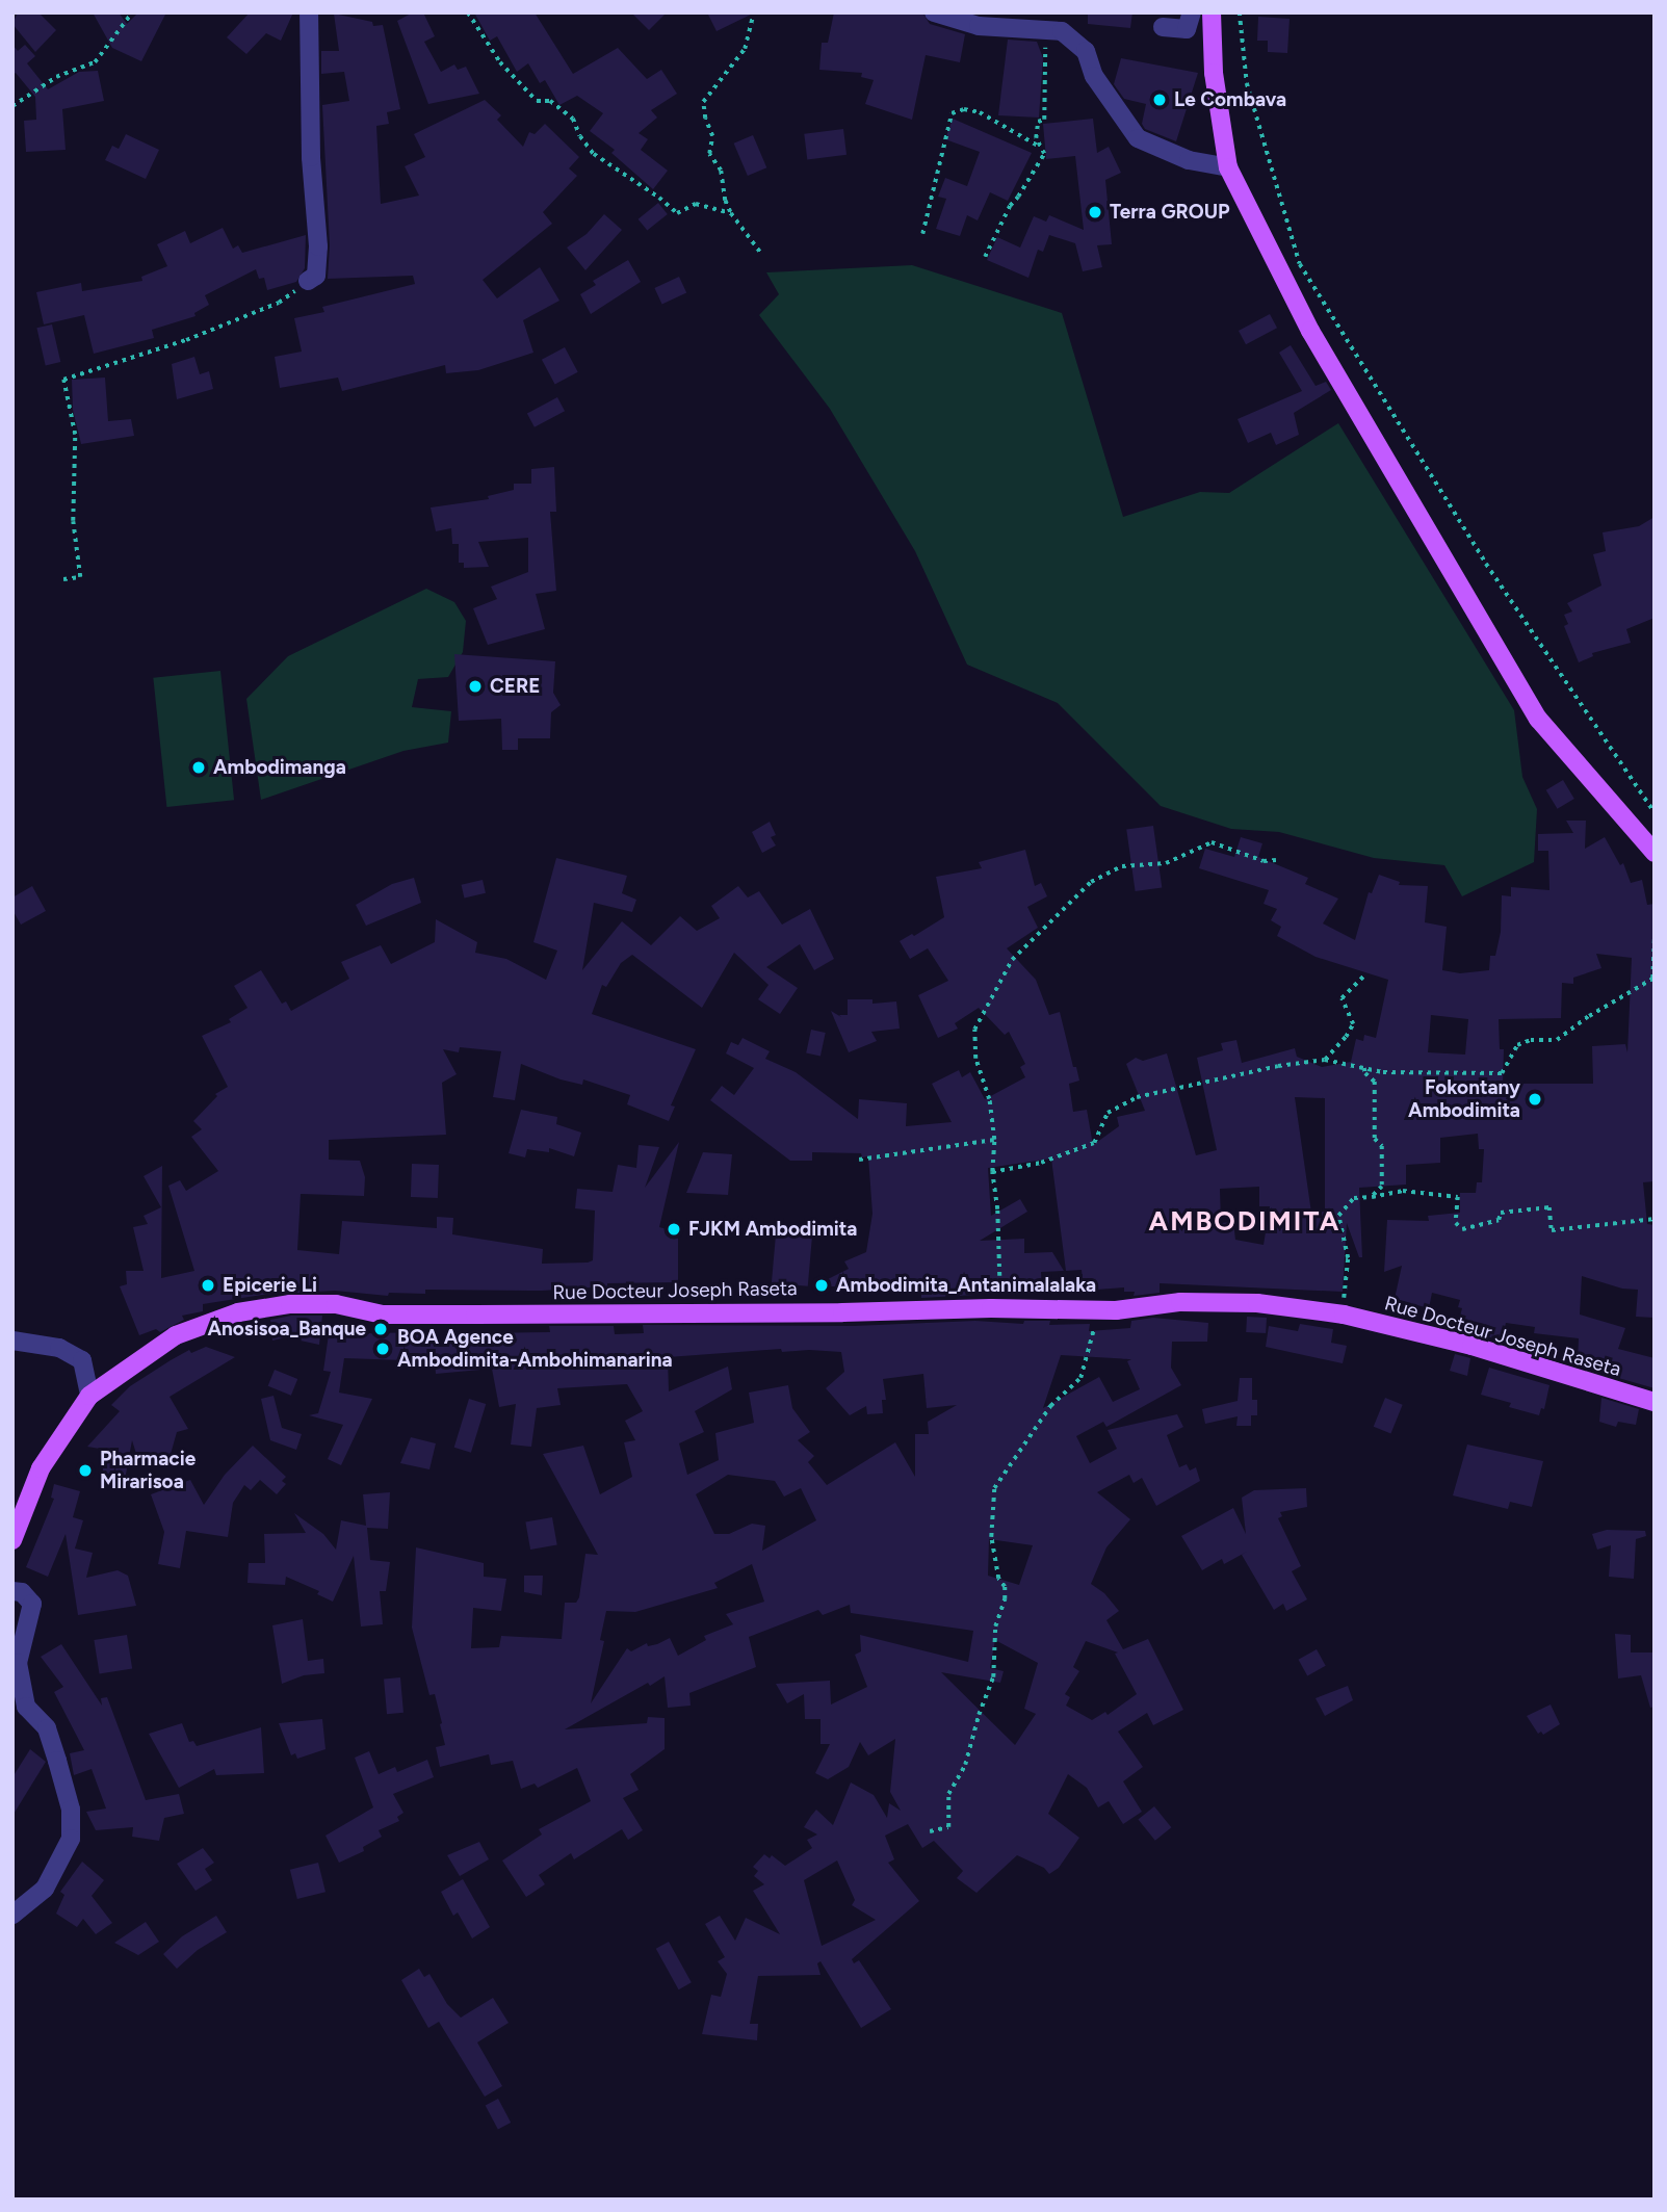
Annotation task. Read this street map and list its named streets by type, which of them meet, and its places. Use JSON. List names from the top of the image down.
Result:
{
  "streets": {
    "main road": ["Rue Docteur Joseph Raseta"]
  },
  "districts": ["AMBODIMITA"],
  "places": [
    "Le Combava",
    "Terra GROUP",
    "CERE",
    "Ambodimanga",
    "Fokontany Ambodimita",
    "FJKM Ambodimita",
    "Epicerie Li",
    "Ambodimita_Antanimalalaka",
    "Anosisoa_Banque",
    "BOA Agence Ambodimita-Ambohimanarina",
    "Pharmacie Mirarisoa"
  ]
}
